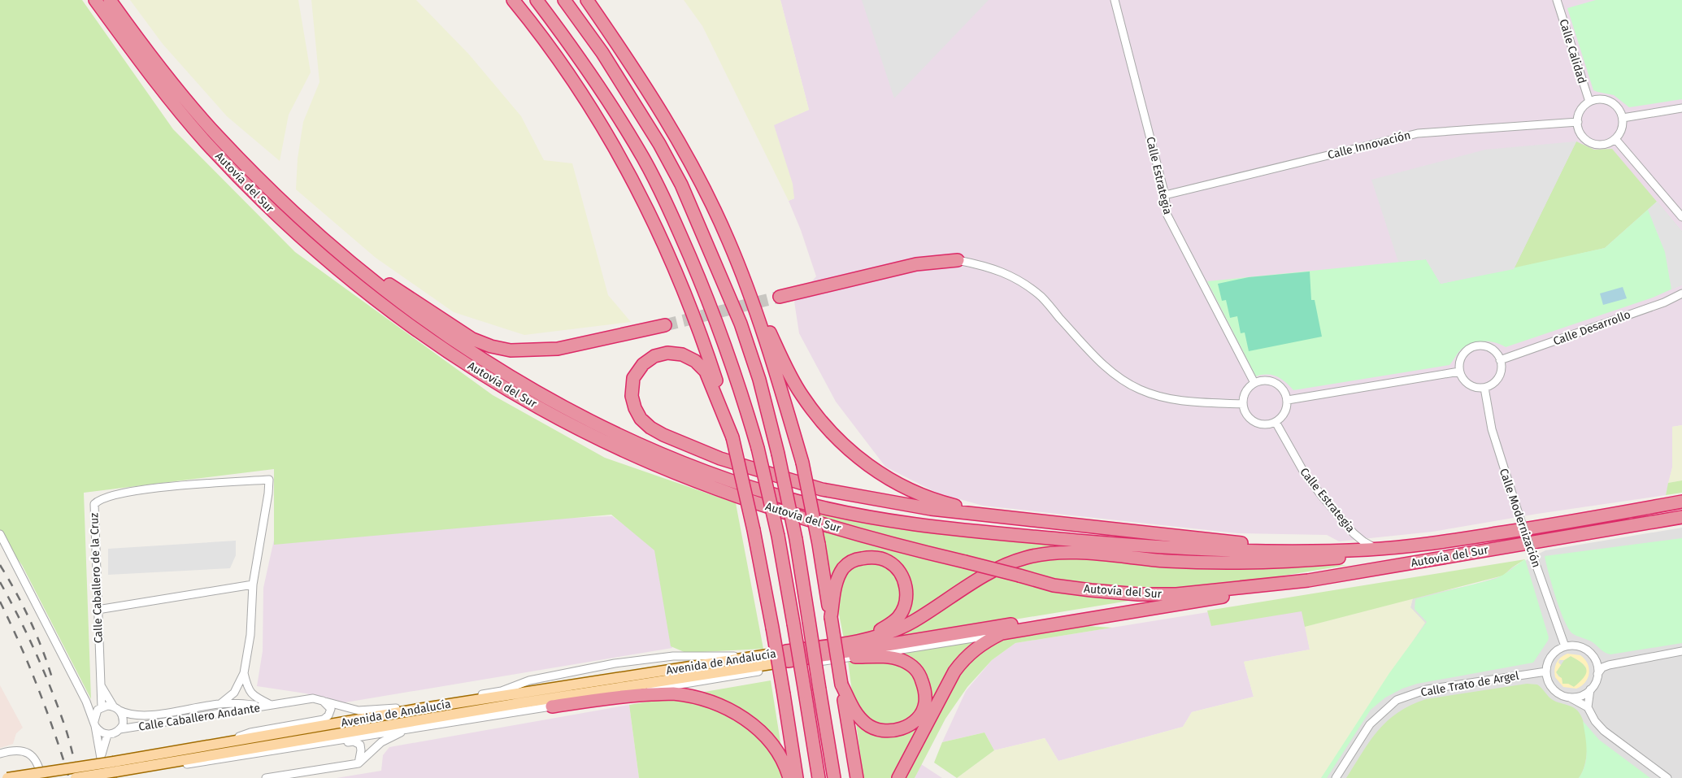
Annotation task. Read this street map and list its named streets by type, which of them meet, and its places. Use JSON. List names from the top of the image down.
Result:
{
  "streets": {
    "highway": ["Autovía del Sur"],
    "main road": ["Avenida de Andalucía"],
    "street": [
      "Calle Calidad",
      "Calle Innovación",
      "Calle Estrategia",
      "Calle Desarrollo",
      "Calle Modernización",
      "Calle Caballero de la Cruz",
      "Calle Trato de Argel",
      "Calle Caballero Andante"
    ]
  },
  "crossings": [
    ["Calle Calidad", "Calle Innovación"],
    ["Calle Innovación", "Calle Estrategia"],
    ["Calle Estrategia", "Autovía del Sur"],
    ["Calle Desarrollo", "Calle Modernización"],
    ["Calle Modernización", "Calle Trato de Argel"],
    ["Calle Caballero de la Cruz", "Calle Caballero Andante"]
  ]
}
